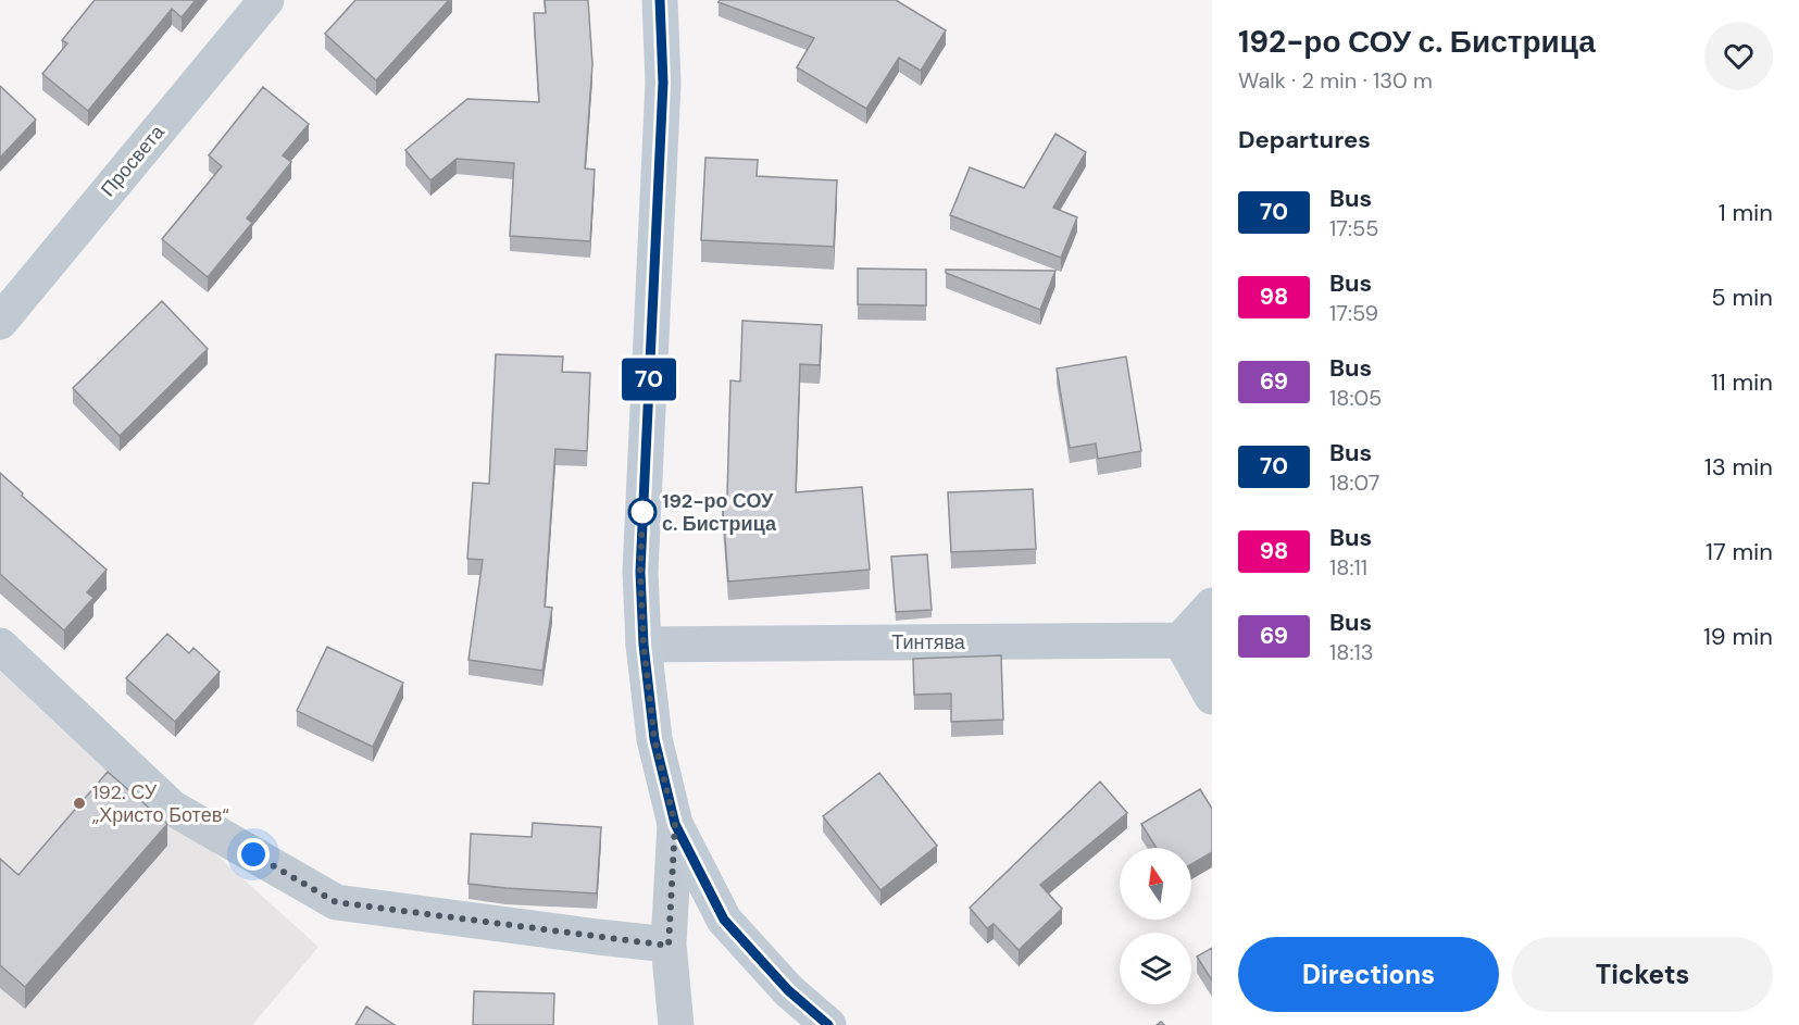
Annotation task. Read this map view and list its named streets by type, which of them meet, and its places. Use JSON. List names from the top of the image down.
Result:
{
  "streets": {
    "street": ["Просвета", "Тинтява"]
  },
  "places": ["192-ро СОУ с. Бистрица", "192. СУ „Христо Ботев“"],
  "lines": ["bus line 70"],
  "north": "top",
  "page": {
    "on_map": "70",
    "heading": [
      ["192-ро СОУ с. Бистрица", "Walk · 2 min · 130 m"],
      "Departures"
    ],
    "list": [
      {
        "mark": "70",
        "name": "Bus",
        "note": "17:55",
        "value": "1 min"
      },
      {
        "mark": "98",
        "name": "Bus",
        "note": "17:59",
        "value": "5 min"
      },
      {
        "mark": "69",
        "name": "Bus",
        "note": "18:05",
        "value": "11 min"
      },
      {
        "mark": "70",
        "name": "Bus",
        "note": "18:07",
        "value": "13 min"
      },
      {
        "mark": "98",
        "name": "Bus",
        "note": "18:11",
        "value": "17 min"
      },
      {
        "mark": "69",
        "name": "Bus",
        "note": "18:13",
        "value": "19 min"
      }
    ],
    "buttons": ["Directions", "Tickets"]
  }
}
